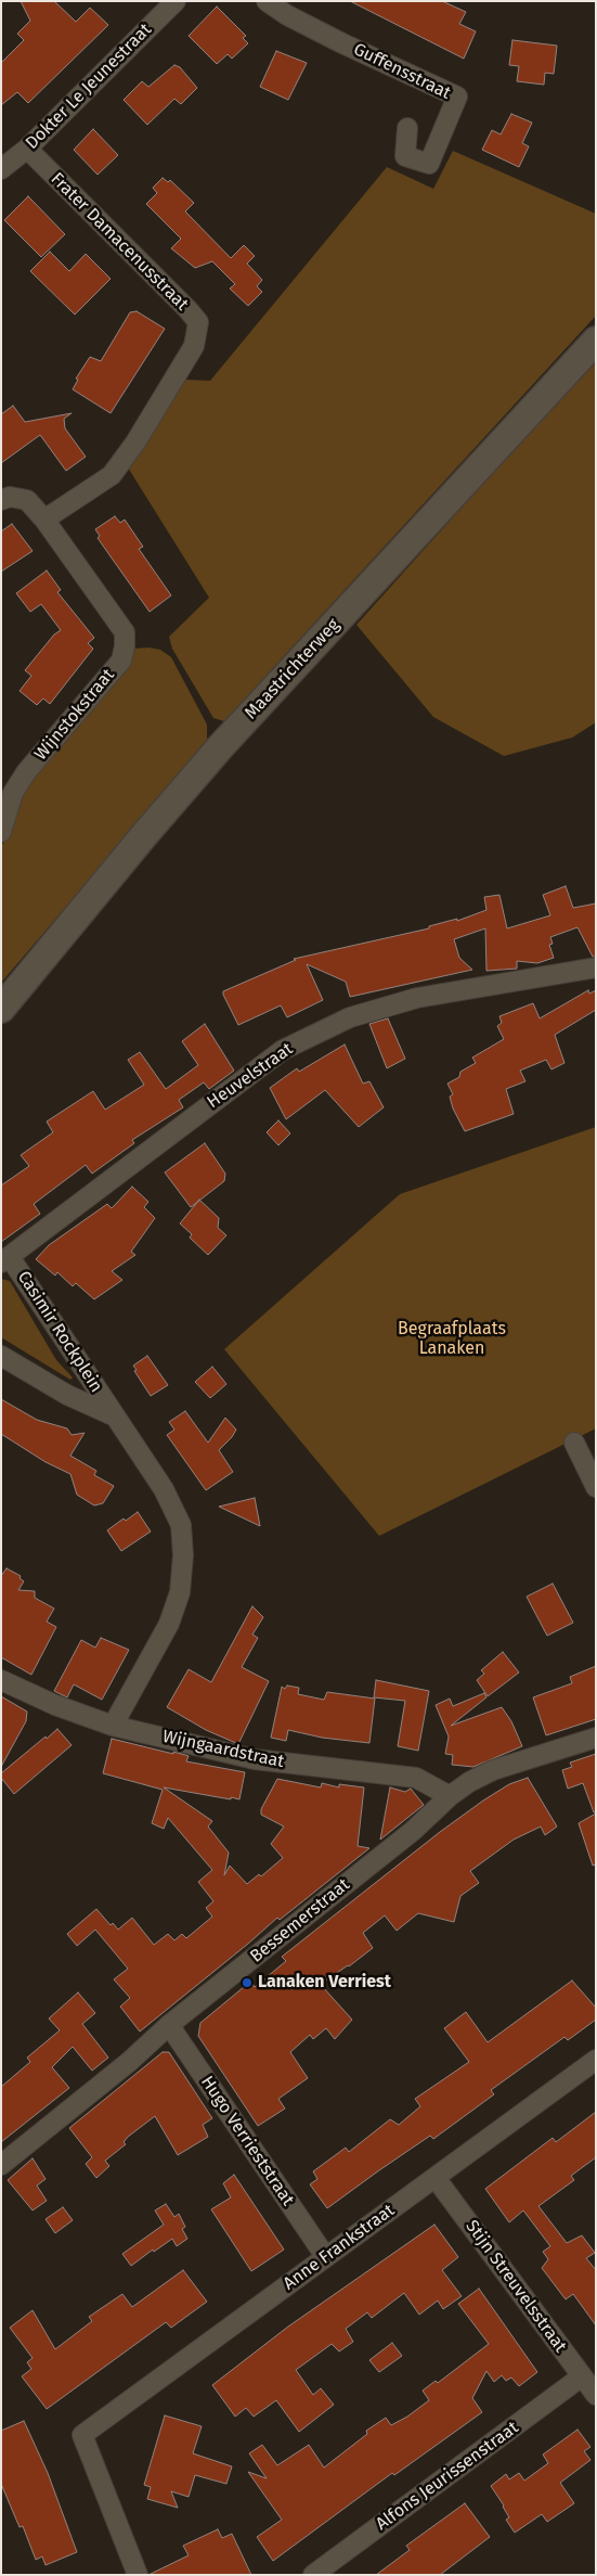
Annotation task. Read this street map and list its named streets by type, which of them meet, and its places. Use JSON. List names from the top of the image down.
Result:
{
  "streets": {
    "main road": ["Maastrichterweg"],
    "street": [
      "Guffensstraat",
      "Dokter Le Jeunestraat",
      "Frater Damacenusstraat",
      "Wijnstokstraat",
      "Heuvelstraat",
      "Casimir Rockplein",
      "Wijngaardstraat",
      "Bessemerstraat",
      "Hugo Verrieststraat",
      "Anne Frankstraat",
      "Stijn Streuvelsstraat",
      "Alfons Jeurissenstraat"
    ]
  },
  "crossings": [
    ["Dokter Le Jeunestraat", "Frater Damacenusstraat"],
    ["Frater Damacenusstraat", "Wijnstokstraat"],
    ["Heuvelstraat", "Casimir Rockplein"],
    ["Casimir Rockplein", "Wijngaardstraat"],
    ["Wijngaardstraat", "Bessemerstraat"],
    ["Bessemerstraat", "Hugo Verrieststraat"],
    ["Hugo Verrieststraat", "Anne Frankstraat"],
    ["Anne Frankstraat", "Stijn Streuvelsstraat"],
    ["Stijn Streuvelsstraat", "Alfons Jeurissenstraat"]
  ],
  "parks": ["Begraafplaats Lanaken"],
  "places": ["Lanaken Verriest"]
}
